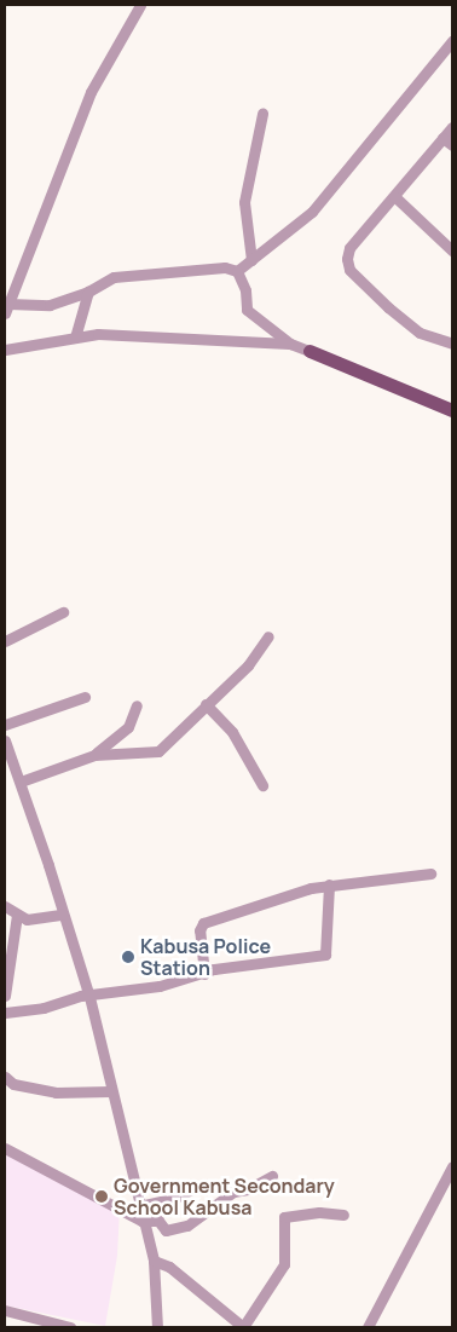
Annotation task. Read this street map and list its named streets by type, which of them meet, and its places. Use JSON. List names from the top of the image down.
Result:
{
  "places": ["Kabusa Police Station", "Government Secondary School Kabusa"]
}
